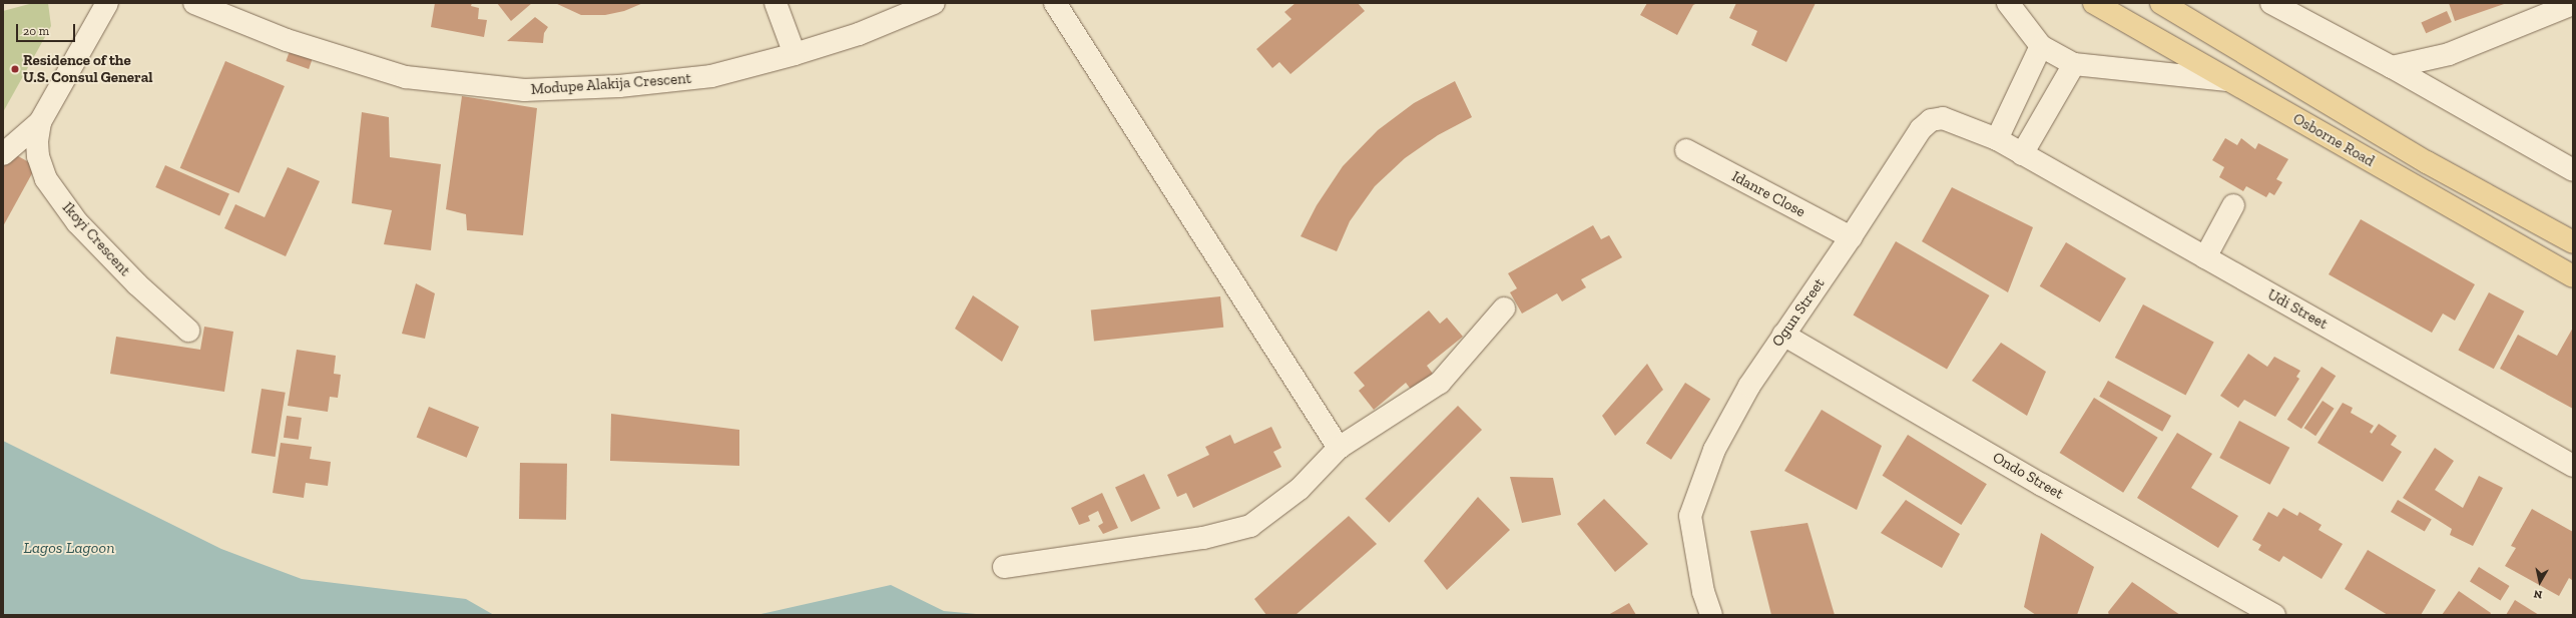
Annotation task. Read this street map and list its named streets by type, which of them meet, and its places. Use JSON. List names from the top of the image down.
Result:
{
  "streets": {
    "main road": ["Osborne Road"],
    "street": [
      "Modupe Alakija Crescent",
      "Idanre Close",
      "Ikoyi Crescent",
      "Udi Street",
      "Ogun Street",
      "Ondo Street"
    ]
  },
  "crossings": [
    ["Idanre Close", "Ogun Street"],
    ["Udi Street", "Ogun Street"],
    ["Ogun Street", "Ondo Street"]
  ],
  "water": ["Lagos Lagoon"],
  "places": ["Residence of the U.S. Consul General"],
  "scale_bar": "20 m",
  "north": "bottom"
}
